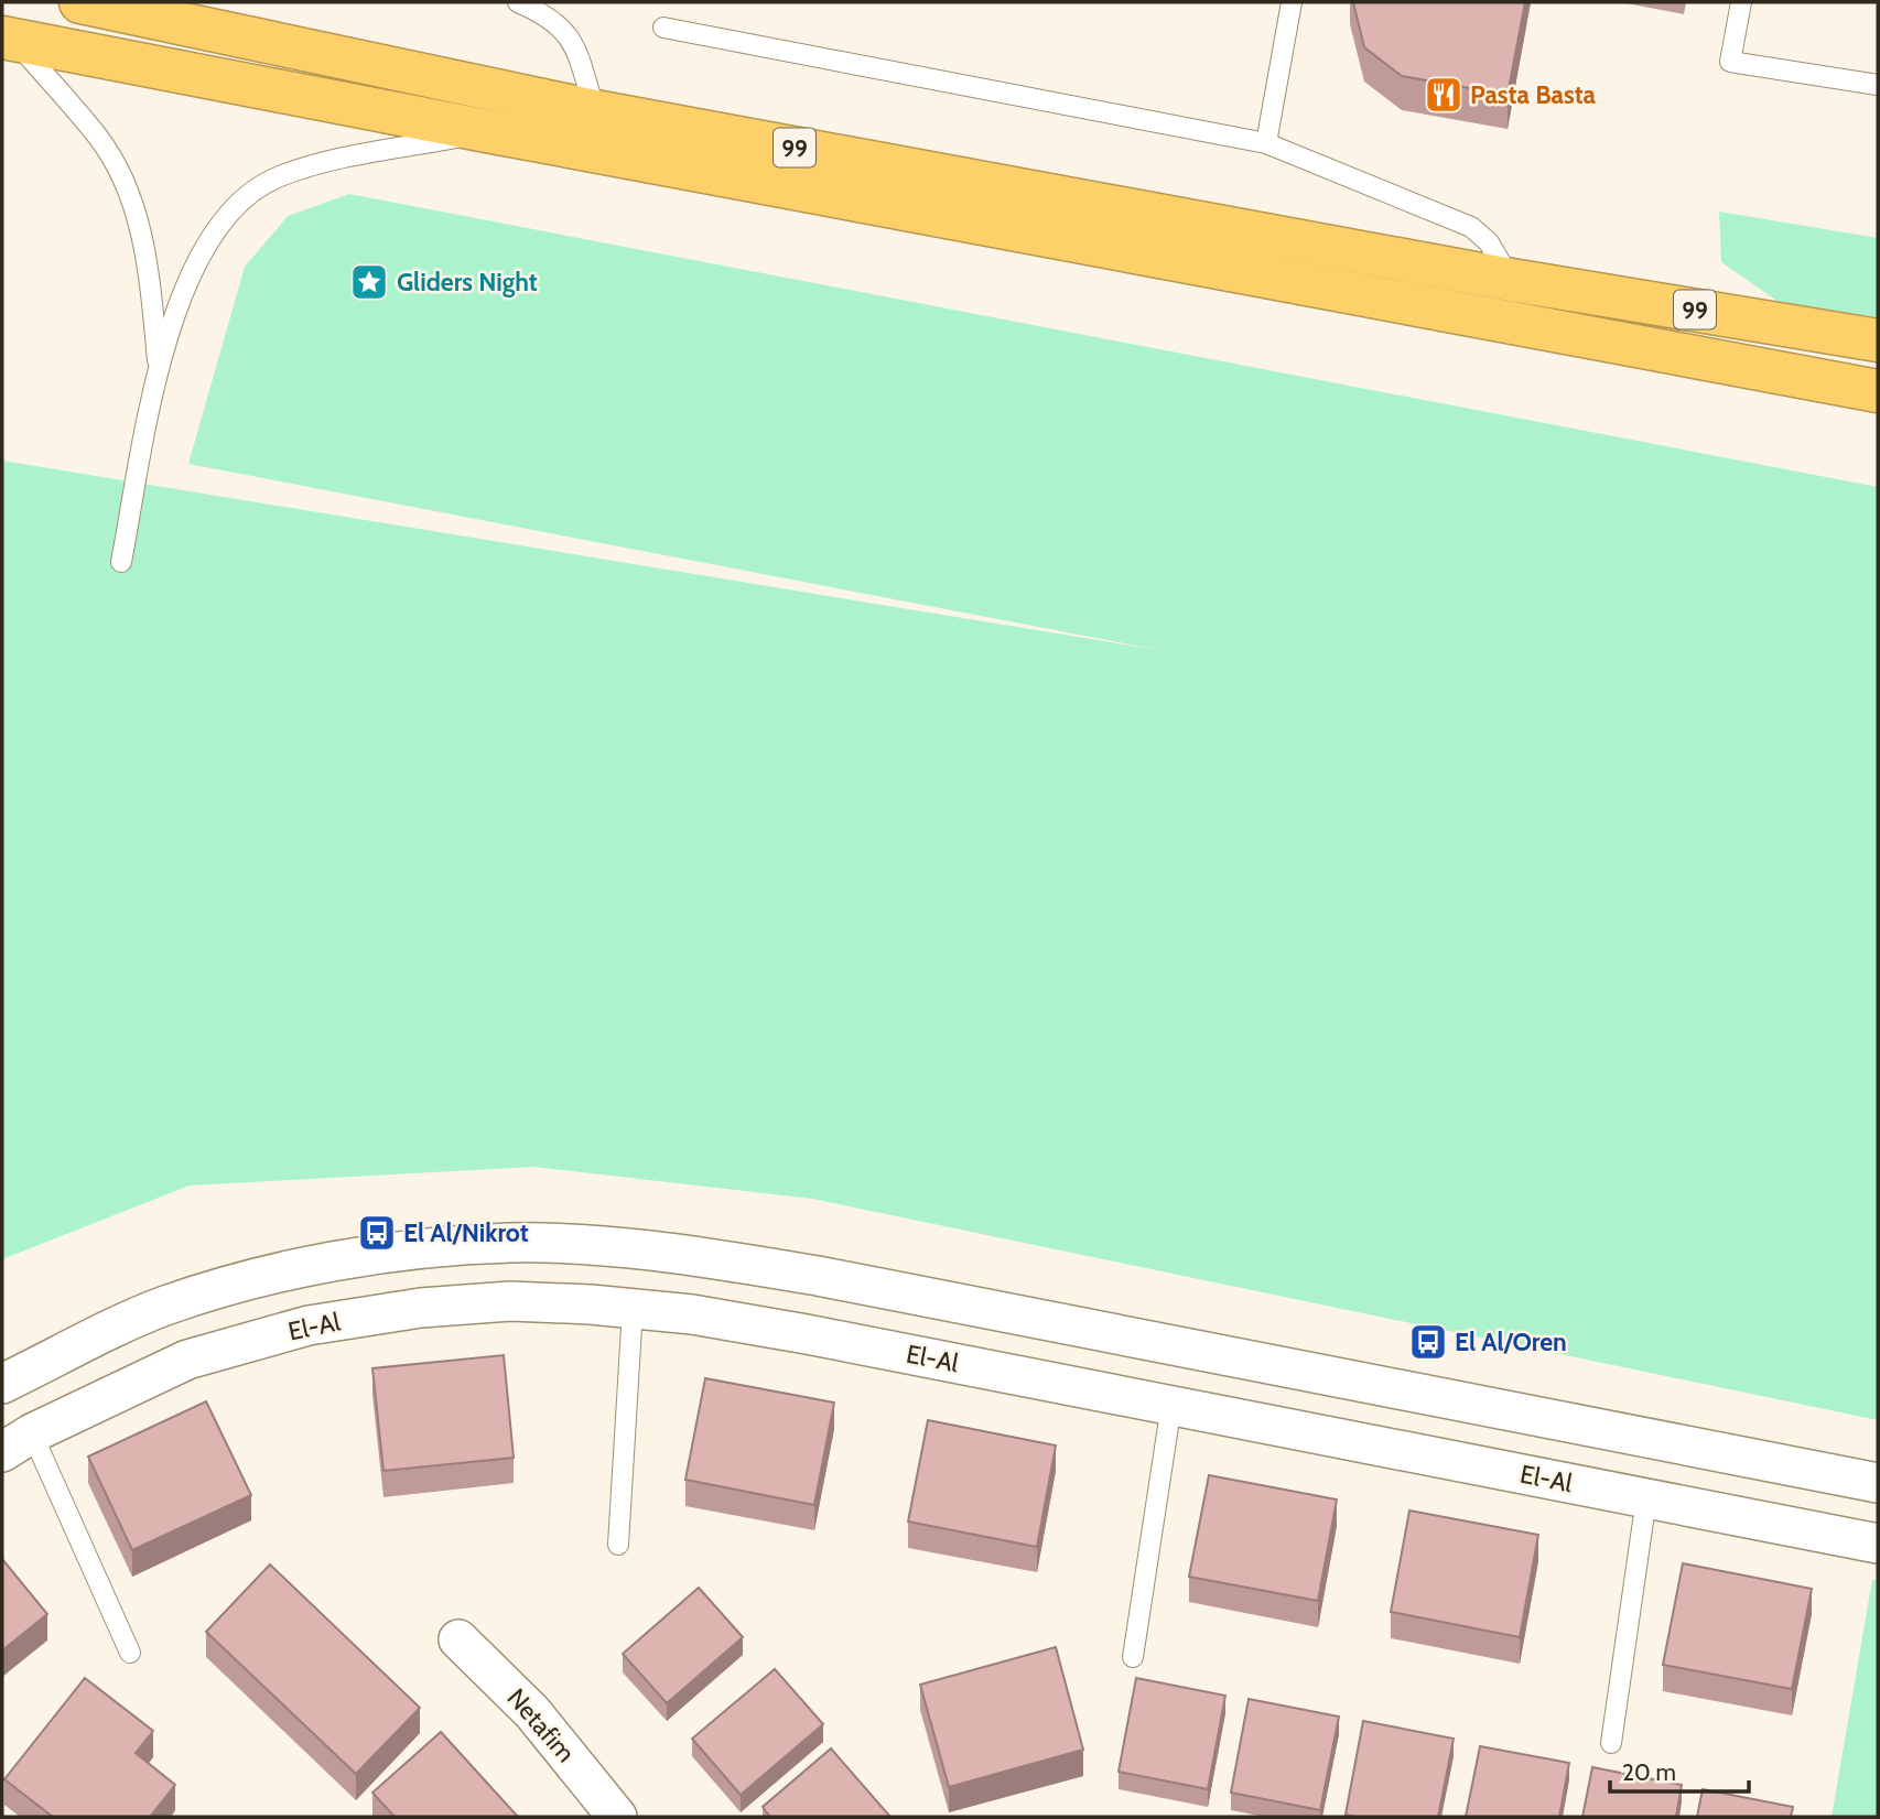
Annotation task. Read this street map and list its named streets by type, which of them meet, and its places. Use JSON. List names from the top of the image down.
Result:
{
  "streets": {
    "highway": ["99"],
    "street": ["El-Al", "Netafim"]
  },
  "places": {
    "restaurant": ["Pasta Basta"],
    "place": ["Gliders Night"],
    "bus stop": ["El Al/Nikrot", "El Al/Oren"]
  },
  "scale_bar": "20 m"
}
